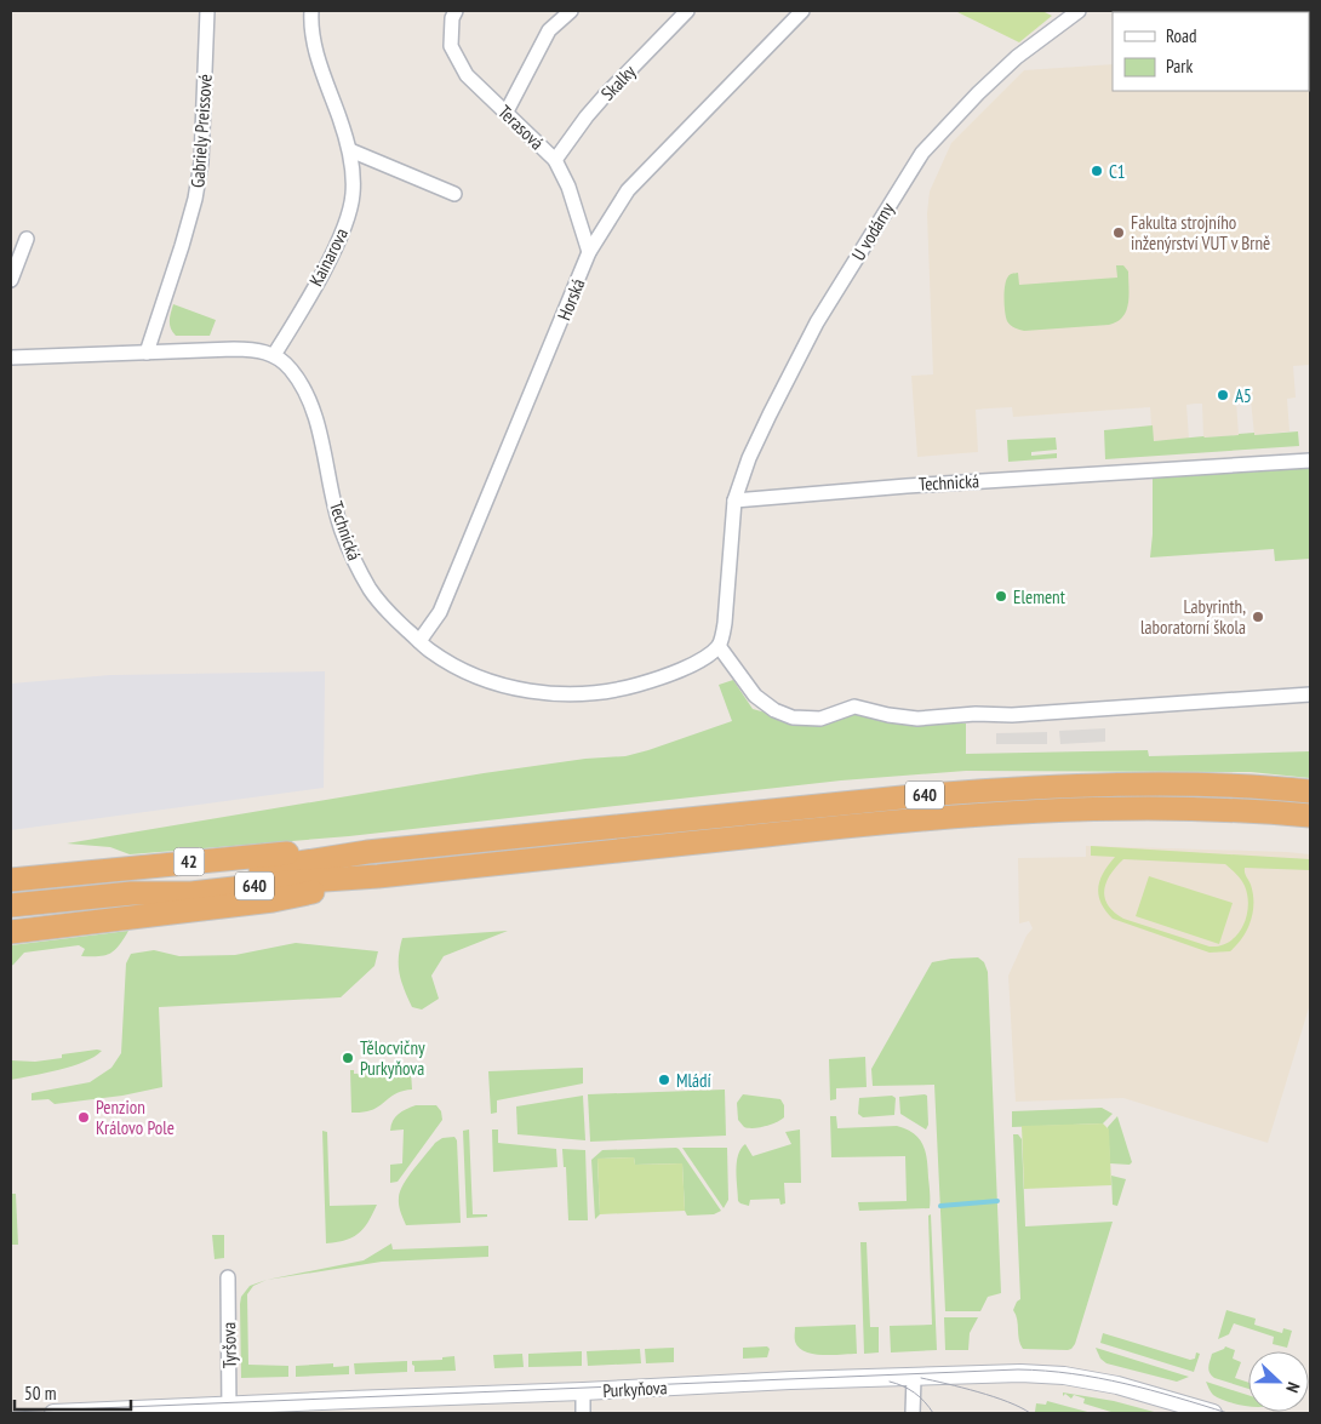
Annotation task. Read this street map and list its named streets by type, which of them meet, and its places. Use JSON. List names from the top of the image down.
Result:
{
  "streets": {
    "highway": ["640", "42"],
    "street": [
      "Skalky",
      "Terasová",
      "Gabriely Preissové",
      "U vodárny",
      "Kainarova",
      "Horská",
      "Technická",
      "Tyršova",
      "Purkyňova"
    ]
  },
  "crossings": [
    ["Skalky", "Terasová"],
    ["Terasová", "Horská"],
    ["U vodárny", "Technická"],
    ["Kainarova", "Technická"],
    ["Horská", "Technická"],
    ["640", "42"],
    ["Tyršova", "Purkyňova"]
  ],
  "places": [
    "C1",
    "Fakulta strojního inženýrství VUT v Brně",
    "A5",
    "Element",
    "Labyrinth, laboratorní škola",
    "Tělocvičny Purkyňova",
    "Mládí",
    "Penzion Královo Pole"
  ],
  "legend": ["Road", "Park"],
  "scale_bar": "50 m",
  "north": "right"
}
